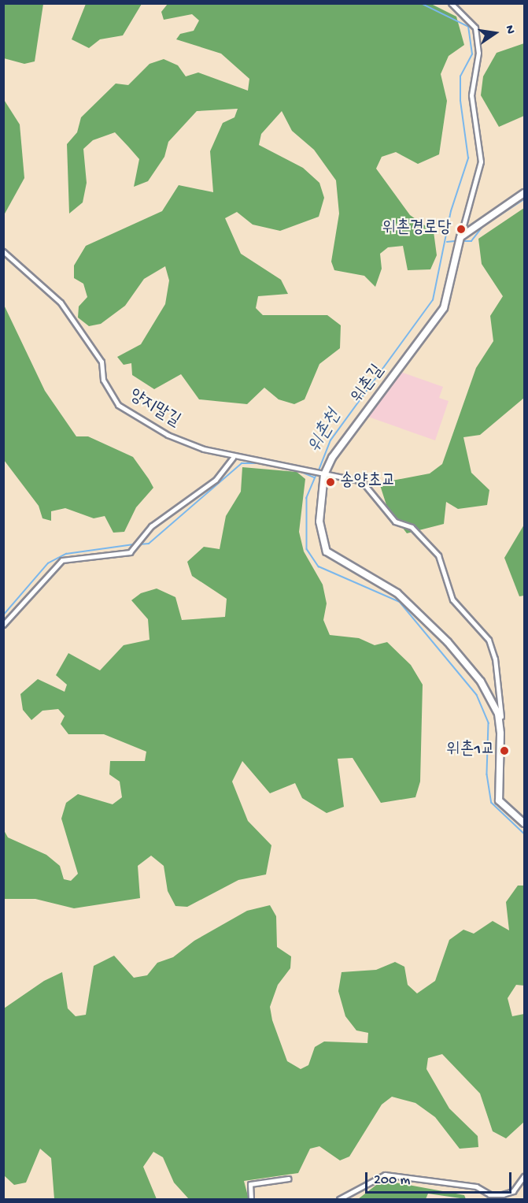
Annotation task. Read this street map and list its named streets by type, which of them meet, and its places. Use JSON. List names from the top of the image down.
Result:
{
  "streets": {
    "street": ["위촌길", "양지말길"]
  },
  "crossings": [
    ["위촌길", "양지말길"]
  ],
  "water": ["위촌천"],
  "places": ["위촌경로당", "송양초교", "위촌1교"],
  "scale_bar": "200 m",
  "north": "right"
}
